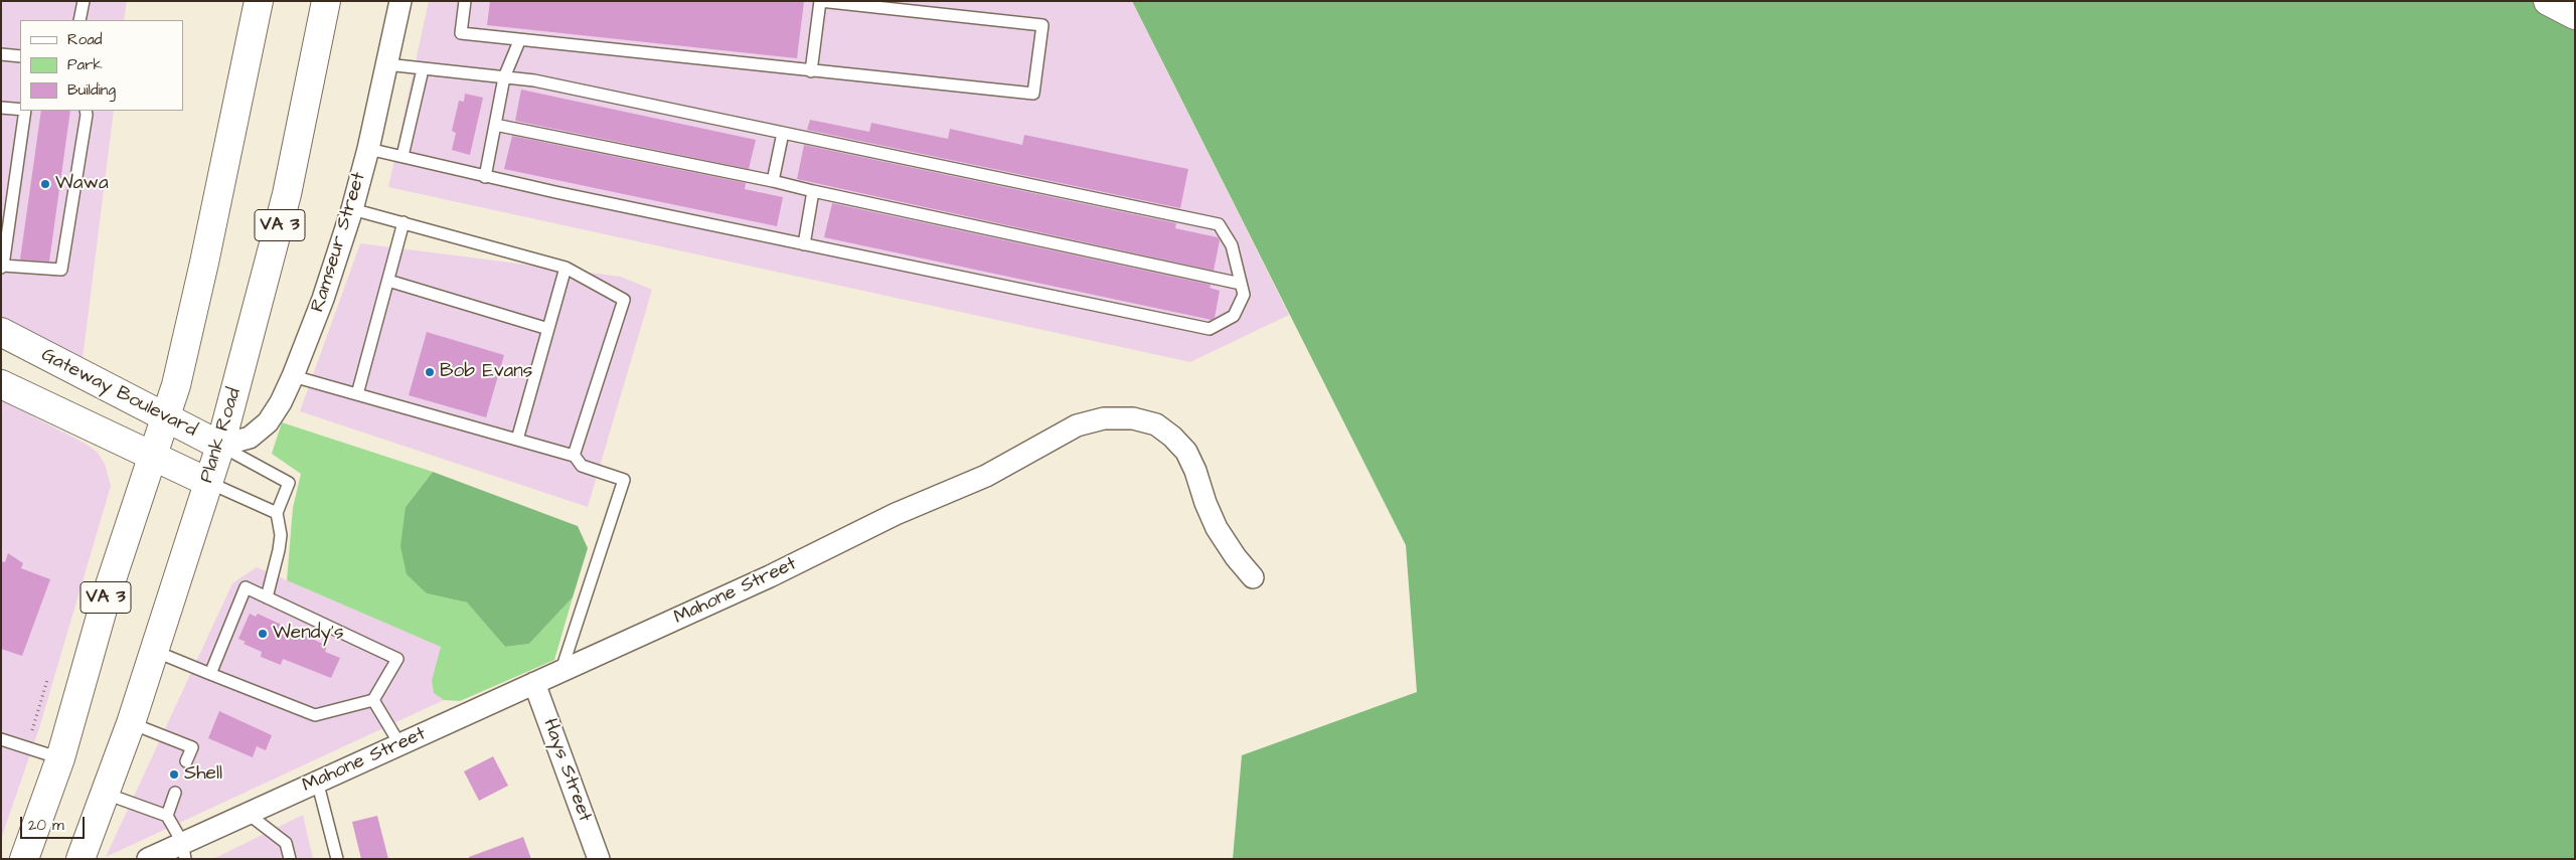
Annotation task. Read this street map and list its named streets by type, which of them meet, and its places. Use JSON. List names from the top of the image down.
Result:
{
  "streets": {
    "main road": ["VA 3", "Gateway Boulevard", "Plank Road"],
    "street": ["Ramseur Street", "Mahone Street", "Hays Street"]
  },
  "crossings": [
    ["VA 3", "Gateway Boulevard"],
    ["Ramseur Street", "Gateway Boulevard"],
    ["Ramseur Street", "Plank Road"],
    ["Gateway Boulevard", "Plank Road"],
    ["Mahone Street", "Hays Street"]
  ],
  "places": [
    "Wawa",
    "Bob Evans",
    "Wendy's",
    "Shell"
  ],
  "legend": ["Road", "Park", "Building"],
  "scale_bar": "20 m"
}
